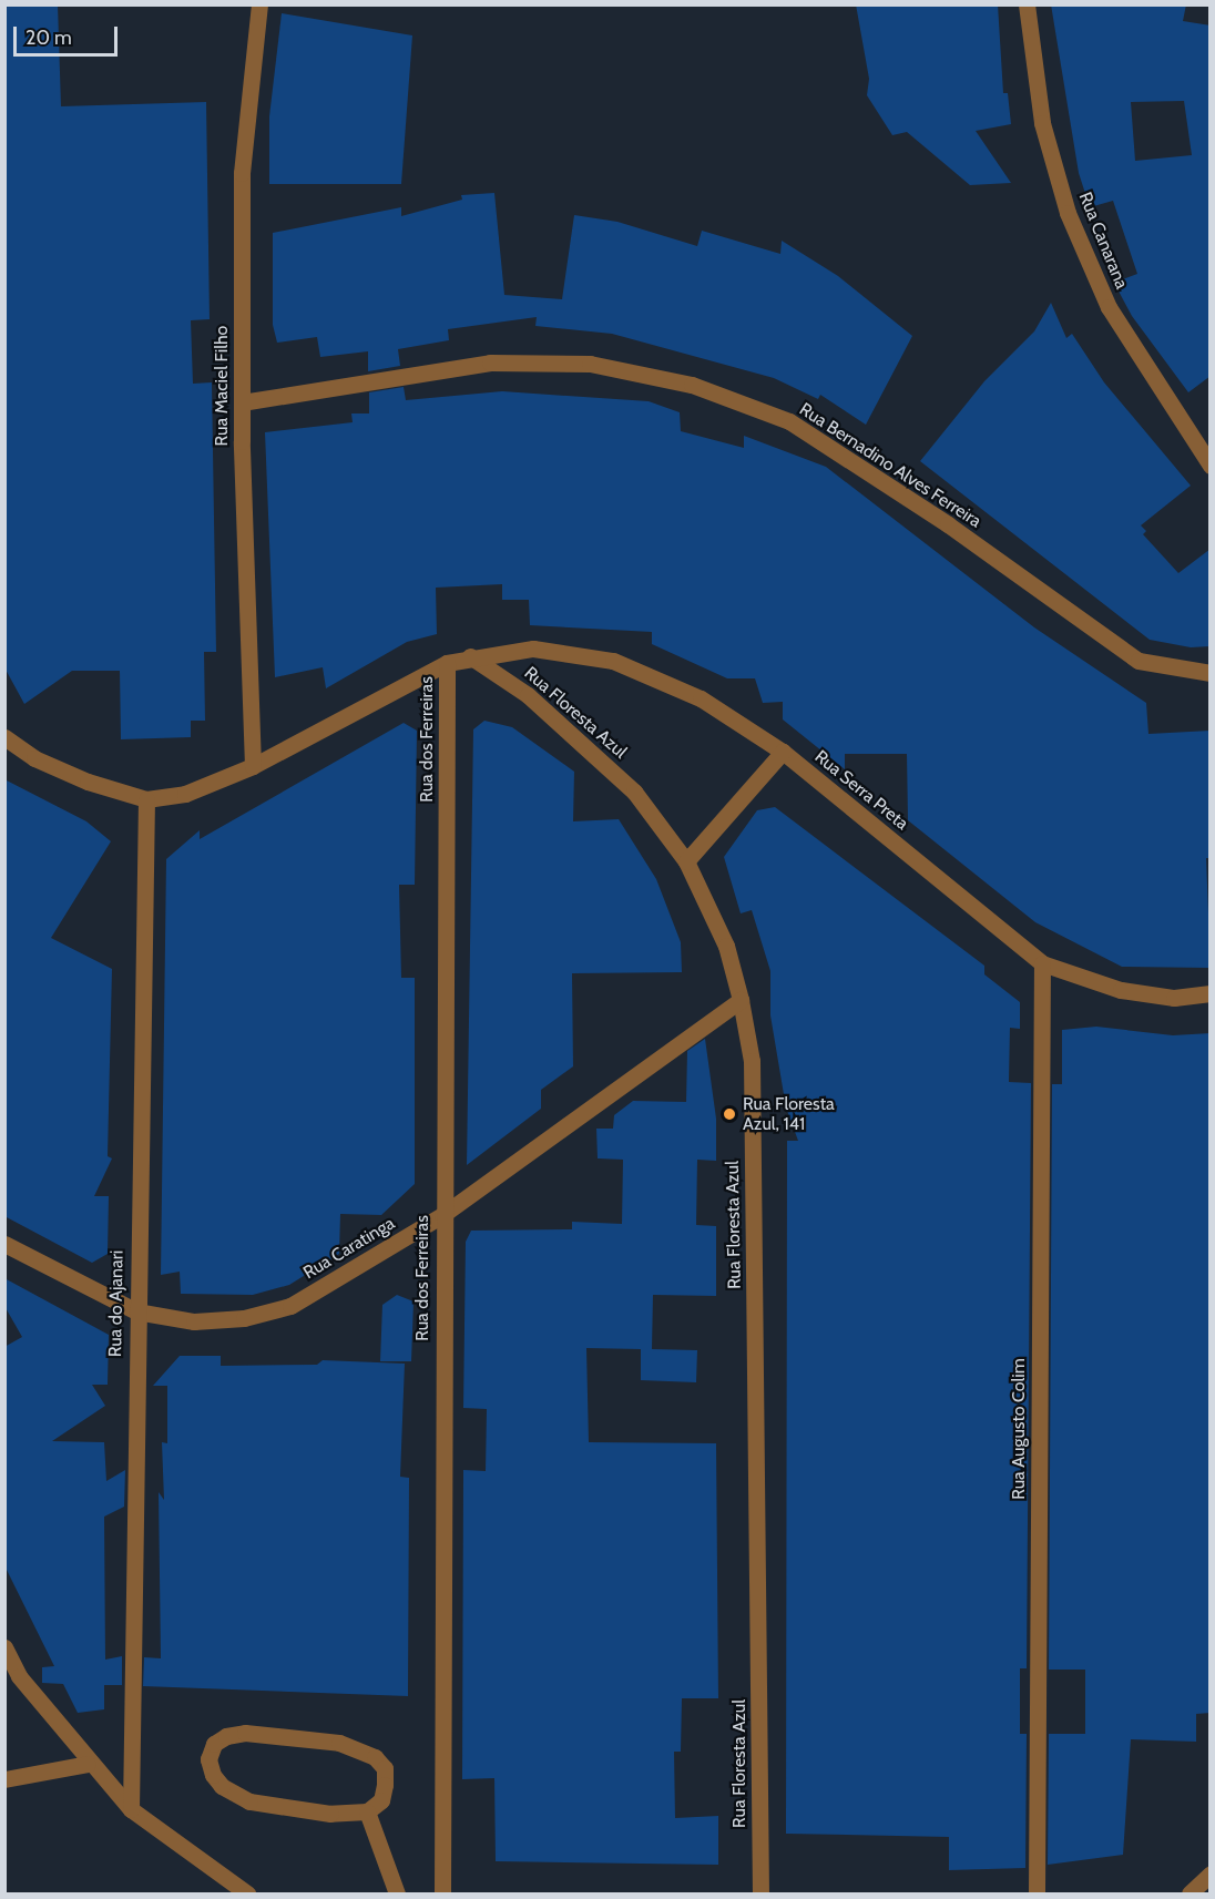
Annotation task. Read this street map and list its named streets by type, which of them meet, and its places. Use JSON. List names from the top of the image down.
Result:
{
  "streets": {
    "street": [
      "Rua Canarana",
      "Rua Maciel Filho",
      "Rua Bernadino Alves Ferreira",
      "Rua Floresta Azul",
      "Rua dos Ferreiras",
      "Rua Serra Preta",
      "Rua Caratinga",
      "Rua do Ajanari",
      "Rua Augusto Colim"
    ]
  },
  "crossings": [
    ["Rua Maciel Filho", "Rua Bernadino Alves Ferreira"],
    ["Rua Floresta Azul", "Rua Serra Preta"],
    ["Rua Floresta Azul", "Rua Caratinga"],
    ["Rua dos Ferreiras", "Rua Caratinga"],
    ["Rua Serra Preta", "Rua Augusto Colim"],
    ["Rua Caratinga", "Rua do Ajanari"]
  ],
  "places": ["Rua Floresta Azul, 141"],
  "scale_bar": "20 m"
}
